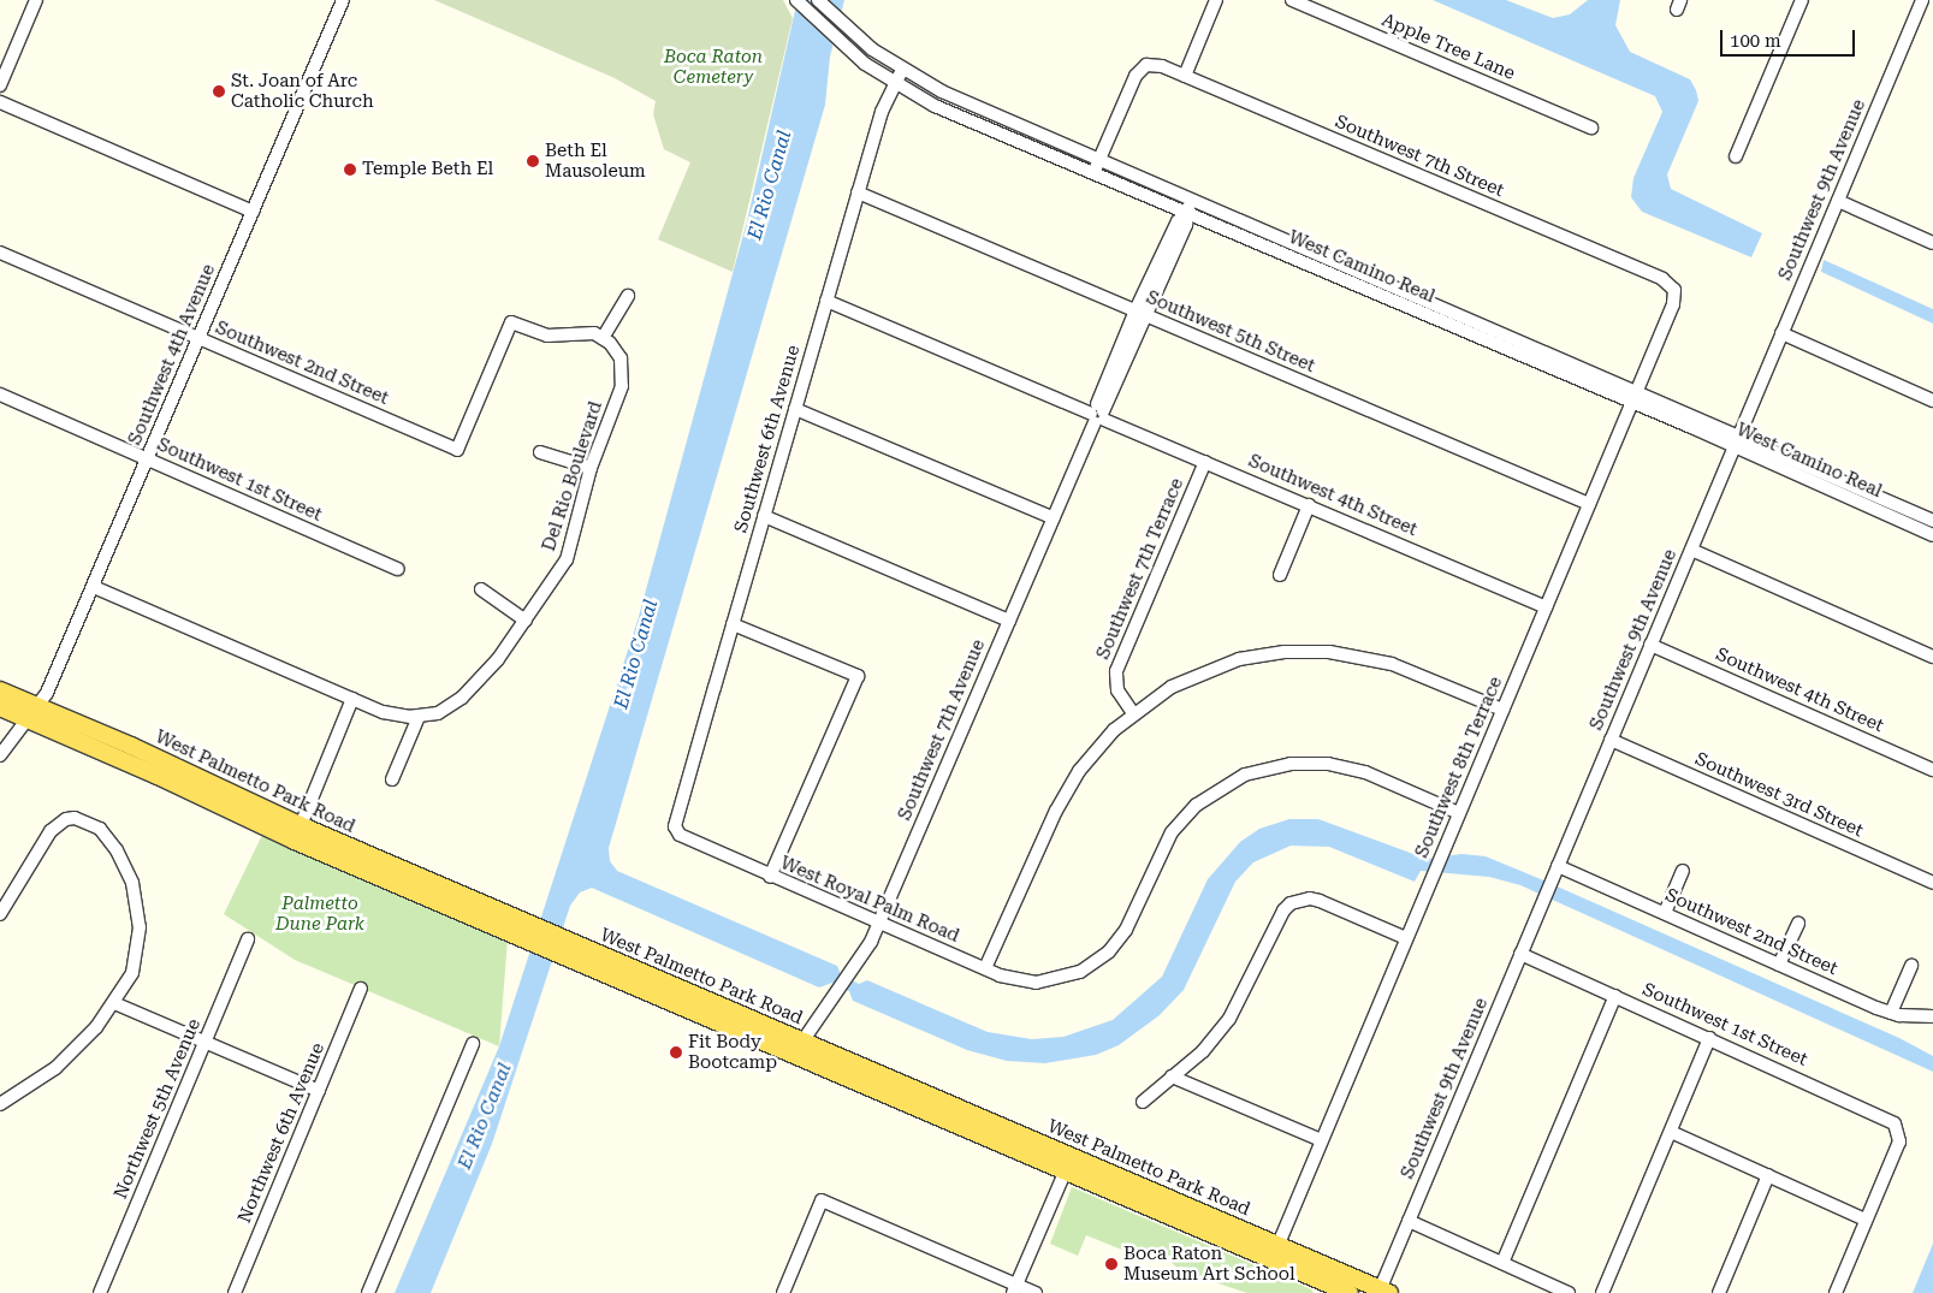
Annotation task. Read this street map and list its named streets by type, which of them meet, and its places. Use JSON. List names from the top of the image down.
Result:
{
  "streets": {
    "main road": ["West Palmetto Park Road"],
    "street": [
      "Apple Tree Lane",
      "Southwest 7th Street",
      "Southwest 9th Avenue",
      "West Camino Real",
      "Southwest 5th Street",
      "Southwest 4th Avenue",
      "Southwest 2nd Street",
      "Southwest 6th Avenue",
      "Del Rio Boulevard",
      "Southwest 1st Street",
      "Southwest 4th Street",
      "Southwest 7th Terrace",
      "Southwest 7th Avenue",
      "Southwest 8th Terrace",
      "Southwest 3rd Street",
      "West Royal Palm Road",
      "Northwest 5th Avenue",
      "Northwest 6th Avenue"
    ]
  },
  "crossings": [
    ["Southwest 7th Street", "West Camino Real"],
    ["Southwest 7th Street", "Southwest 8th Terrace"],
    ["Southwest 9th Avenue", "West Camino Real"],
    ["Southwest 9th Avenue", "Southwest 2nd Street"],
    ["Southwest 9th Avenue", "Southwest 1st Street"],
    ["Southwest 9th Avenue", "Southwest 4th Street"],
    ["Southwest 9th Avenue", "West Palmetto Park Road"],
    ["Southwest 9th Avenue", "Southwest 3rd Street"],
    ["West Camino Real", "Southwest 6th Avenue"],
    ["West Camino Real", "Southwest 7th Avenue"],
    ["West Camino Real", "Southwest 8th Terrace"],
    ["Southwest 5th Street", "Southwest 6th Avenue"],
    ["Southwest 5th Street", "Southwest 7th Avenue"],
    ["Southwest 5th Street", "Southwest 8th Terrace"],
    ["Southwest 4th Avenue", "Southwest 2nd Street"],
    ["Southwest 4th Avenue", "Southwest 1st Street"],
    ["Southwest 4th Avenue", "West Palmetto Park Road"],
    ["Southwest 2nd Street", "Del Rio Boulevard"],
    ["Southwest 6th Avenue", "Southwest 4th Street"],
    ["Southwest 6th Avenue", "West Royal Palm Road"],
    ["Southwest 4th Street", "Southwest 7th Terrace"],
    ["Southwest 4th Street", "Southwest 7th Avenue"],
    ["Southwest 4th Street", "Southwest 8th Terrace"],
    ["Southwest 7th Avenue", "West Palmetto Park Road"],
    ["Southwest 7th Avenue", "West Royal Palm Road"],
    ["Southwest 8th Terrace", "West Palmetto Park Road"],
    ["Southwest 8th Terrace", "West Royal Palm Road"]
  ],
  "water": ["El Rio Canal"],
  "parks": ["Boca Raton Cemetery", "Palmetto Dune Park"],
  "places": [
    "St. Joan of Arc Catholic Church",
    "Beth El Mausoleum",
    "Temple Beth El",
    "Fit Body Bootcamp",
    "Boca Raton Museum Art School"
  ],
  "scale_bar": "100 m"
}
